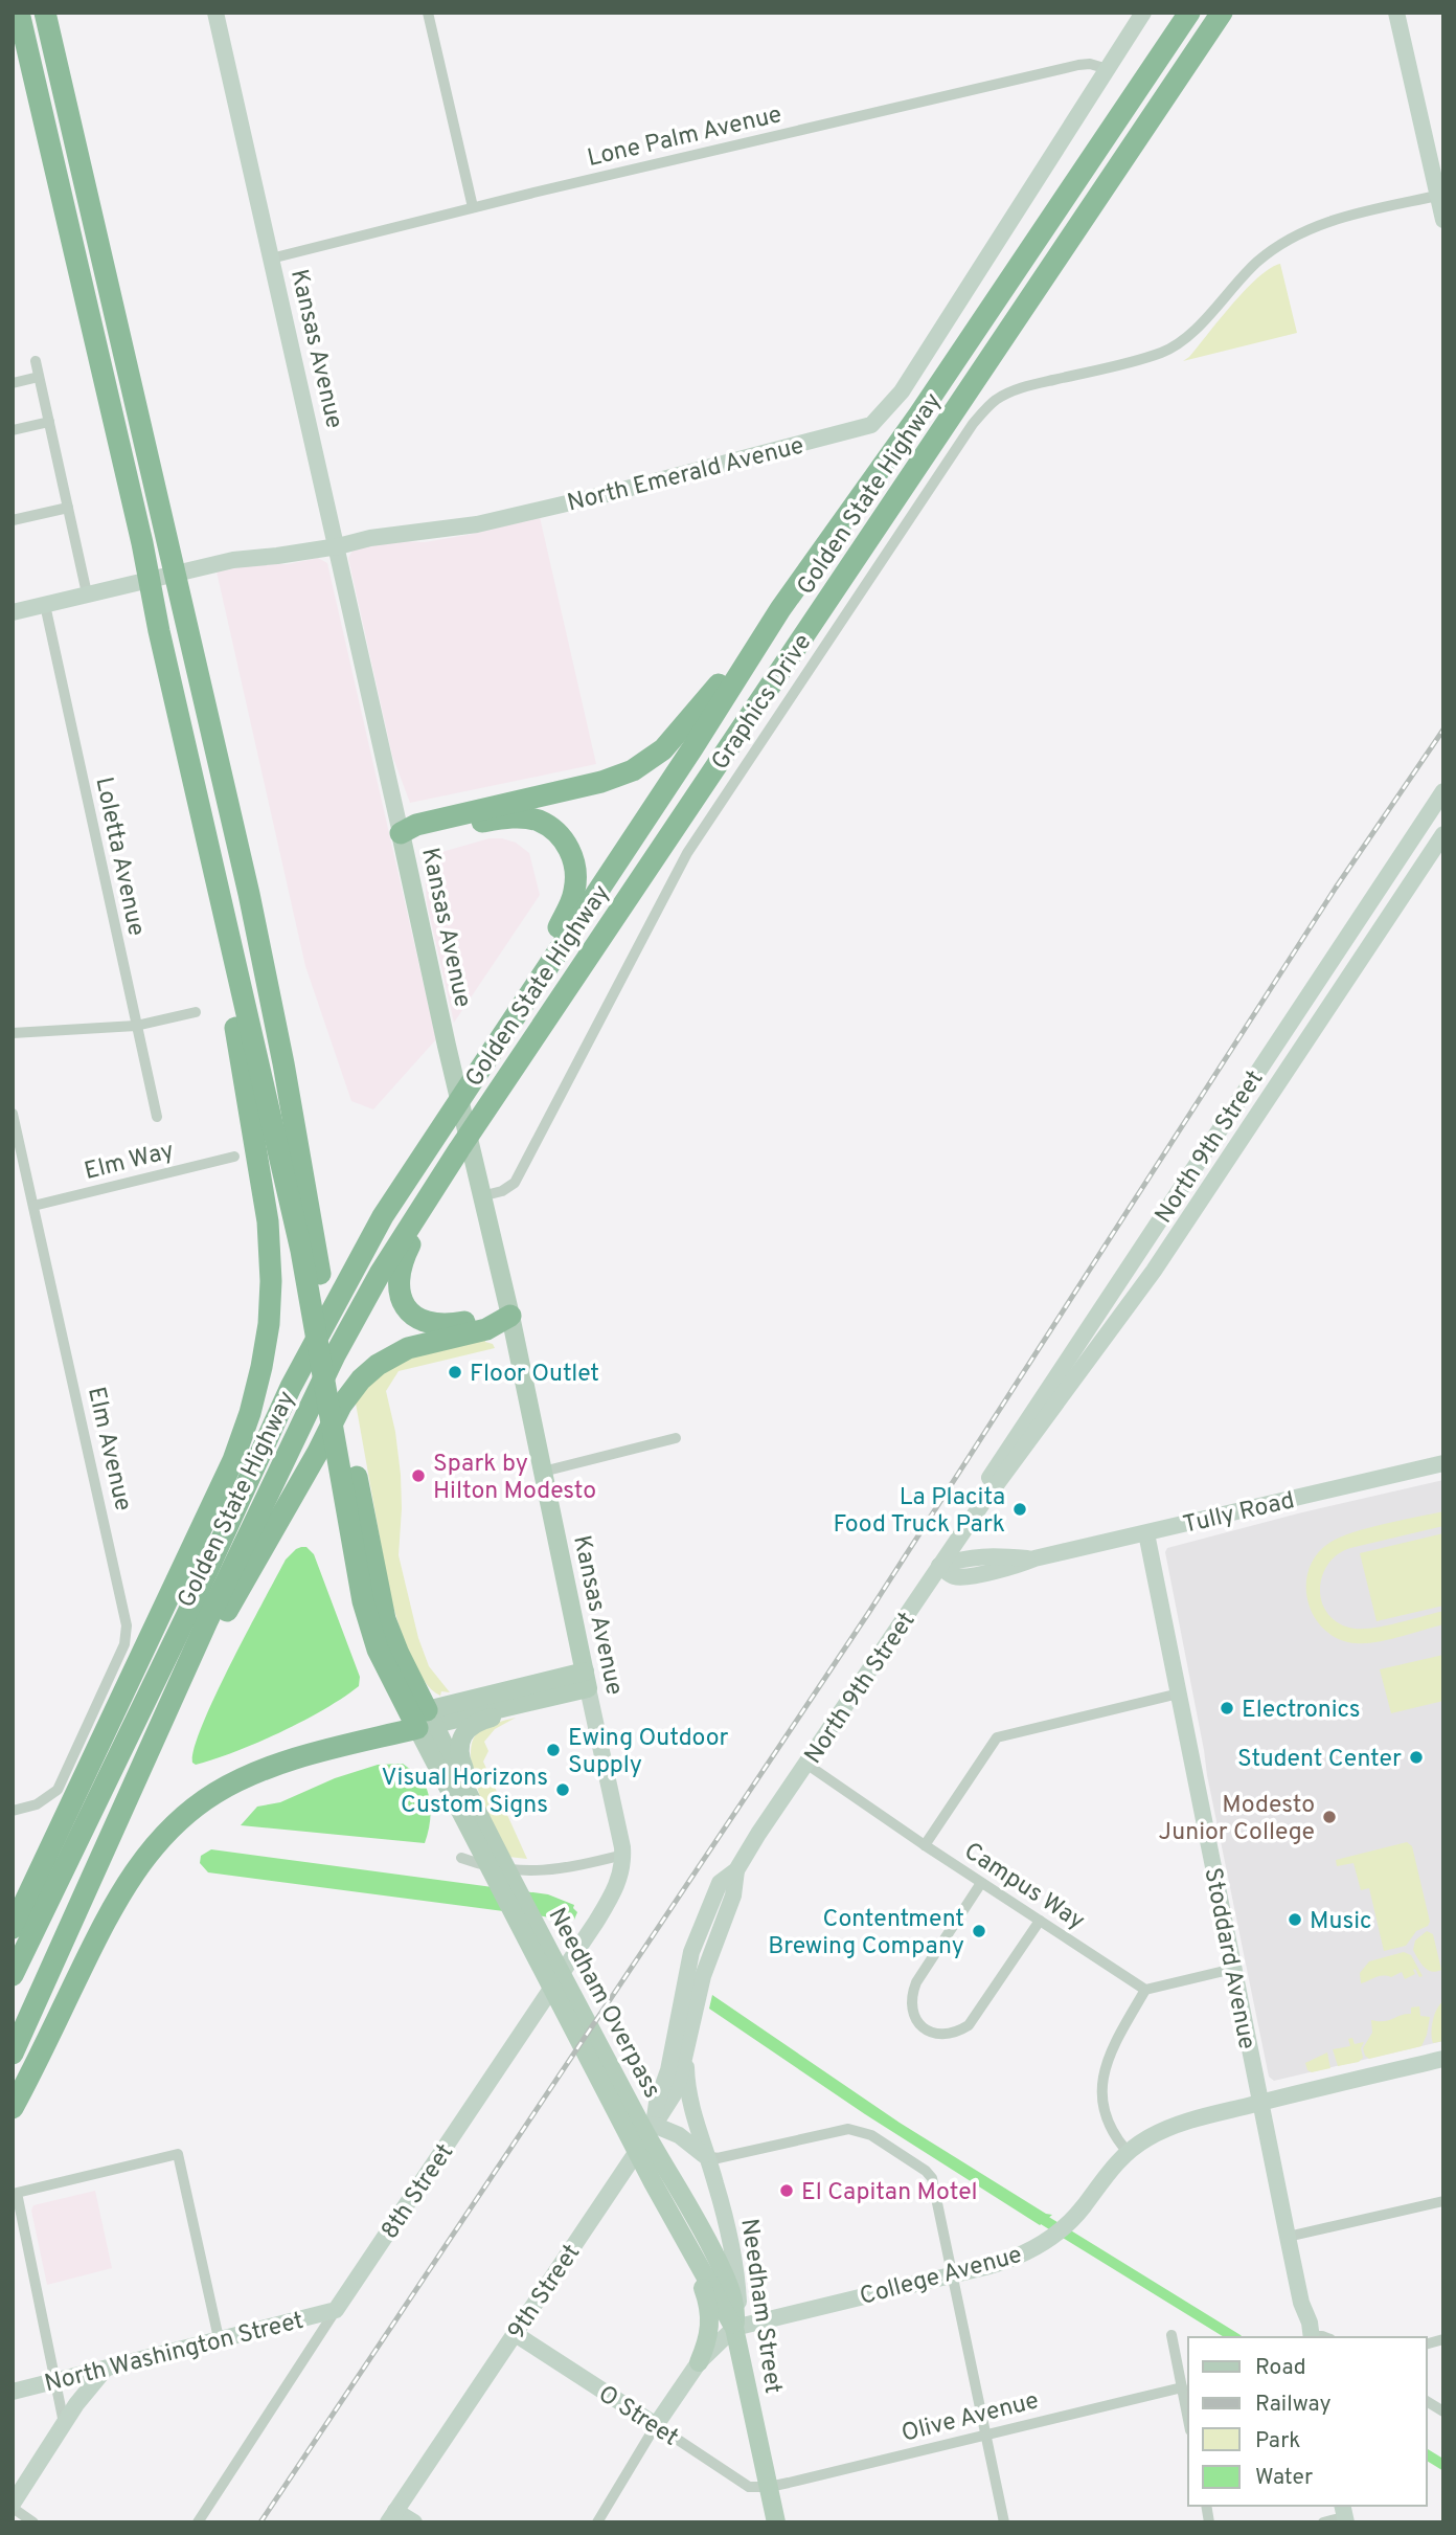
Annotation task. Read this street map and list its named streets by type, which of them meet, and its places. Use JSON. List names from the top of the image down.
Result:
{
  "streets": {
    "highway": ["Golden State Highway"],
    "main road": ["Kansas Avenue", "Needham Overpass", "Needham Street"],
    "street": [
      "Lone Palm Avenue",
      "North Emerald Avenue",
      "Graphics Drive",
      "Loletta Avenue",
      "North 9th Street",
      "Elm Way",
      "Elm Avenue",
      "Tully Road",
      "Campus Way",
      "Stoddard Avenue",
      "8th Street",
      "College Avenue",
      "9th Street",
      "North Washington Street",
      "O Street",
      "Olive Avenue"
    ]
  },
  "crossings": [
    ["Lone Palm Avenue", "Kansas Avenue"],
    ["Lone Palm Avenue", "North Emerald Avenue"],
    ["Kansas Avenue", "North Emerald Avenue"],
    ["Kansas Avenue", "Graphics Drive"],
    ["Kansas Avenue", "8th Street"],
    ["North Emerald Avenue", "Loletta Avenue"],
    ["North 9th Street", "Tully Road"],
    ["North 9th Street", "Campus Way"],
    ["North 9th Street", "9th Street"],
    ["North 9th Street", "Needham Street"],
    ["Elm Way", "Elm Avenue"],
    ["Tully Road", "Stoddard Avenue"],
    ["Stoddard Avenue", "College Avenue"],
    ["Needham Overpass", "College Avenue"],
    ["Needham Overpass", "Needham Street"],
    ["8th Street", "North Washington Street"],
    ["College Avenue", "Needham Street"],
    ["9th Street", "Needham Street"],
    ["9th Street", "O Street"],
    ["Needham Street", "O Street"],
    ["Needham Street", "Olive Avenue"],
    ["O Street", "Olive Avenue"]
  ],
  "places": [
    "Floor Outlet",
    "Spark by Hilton Modesto",
    "La Placita Food Truck Park",
    "Electronics",
    "Ewing Outdoor Supply",
    "Student Center",
    "Visual Horizons Custom Signs",
    "Modesto Junior College",
    "Music",
    "Contentment Brewing Company",
    "El Capitan Motel"
  ],
  "legend": [
    "Road",
    "Railway",
    "Park",
    "Water"
  ]
}
